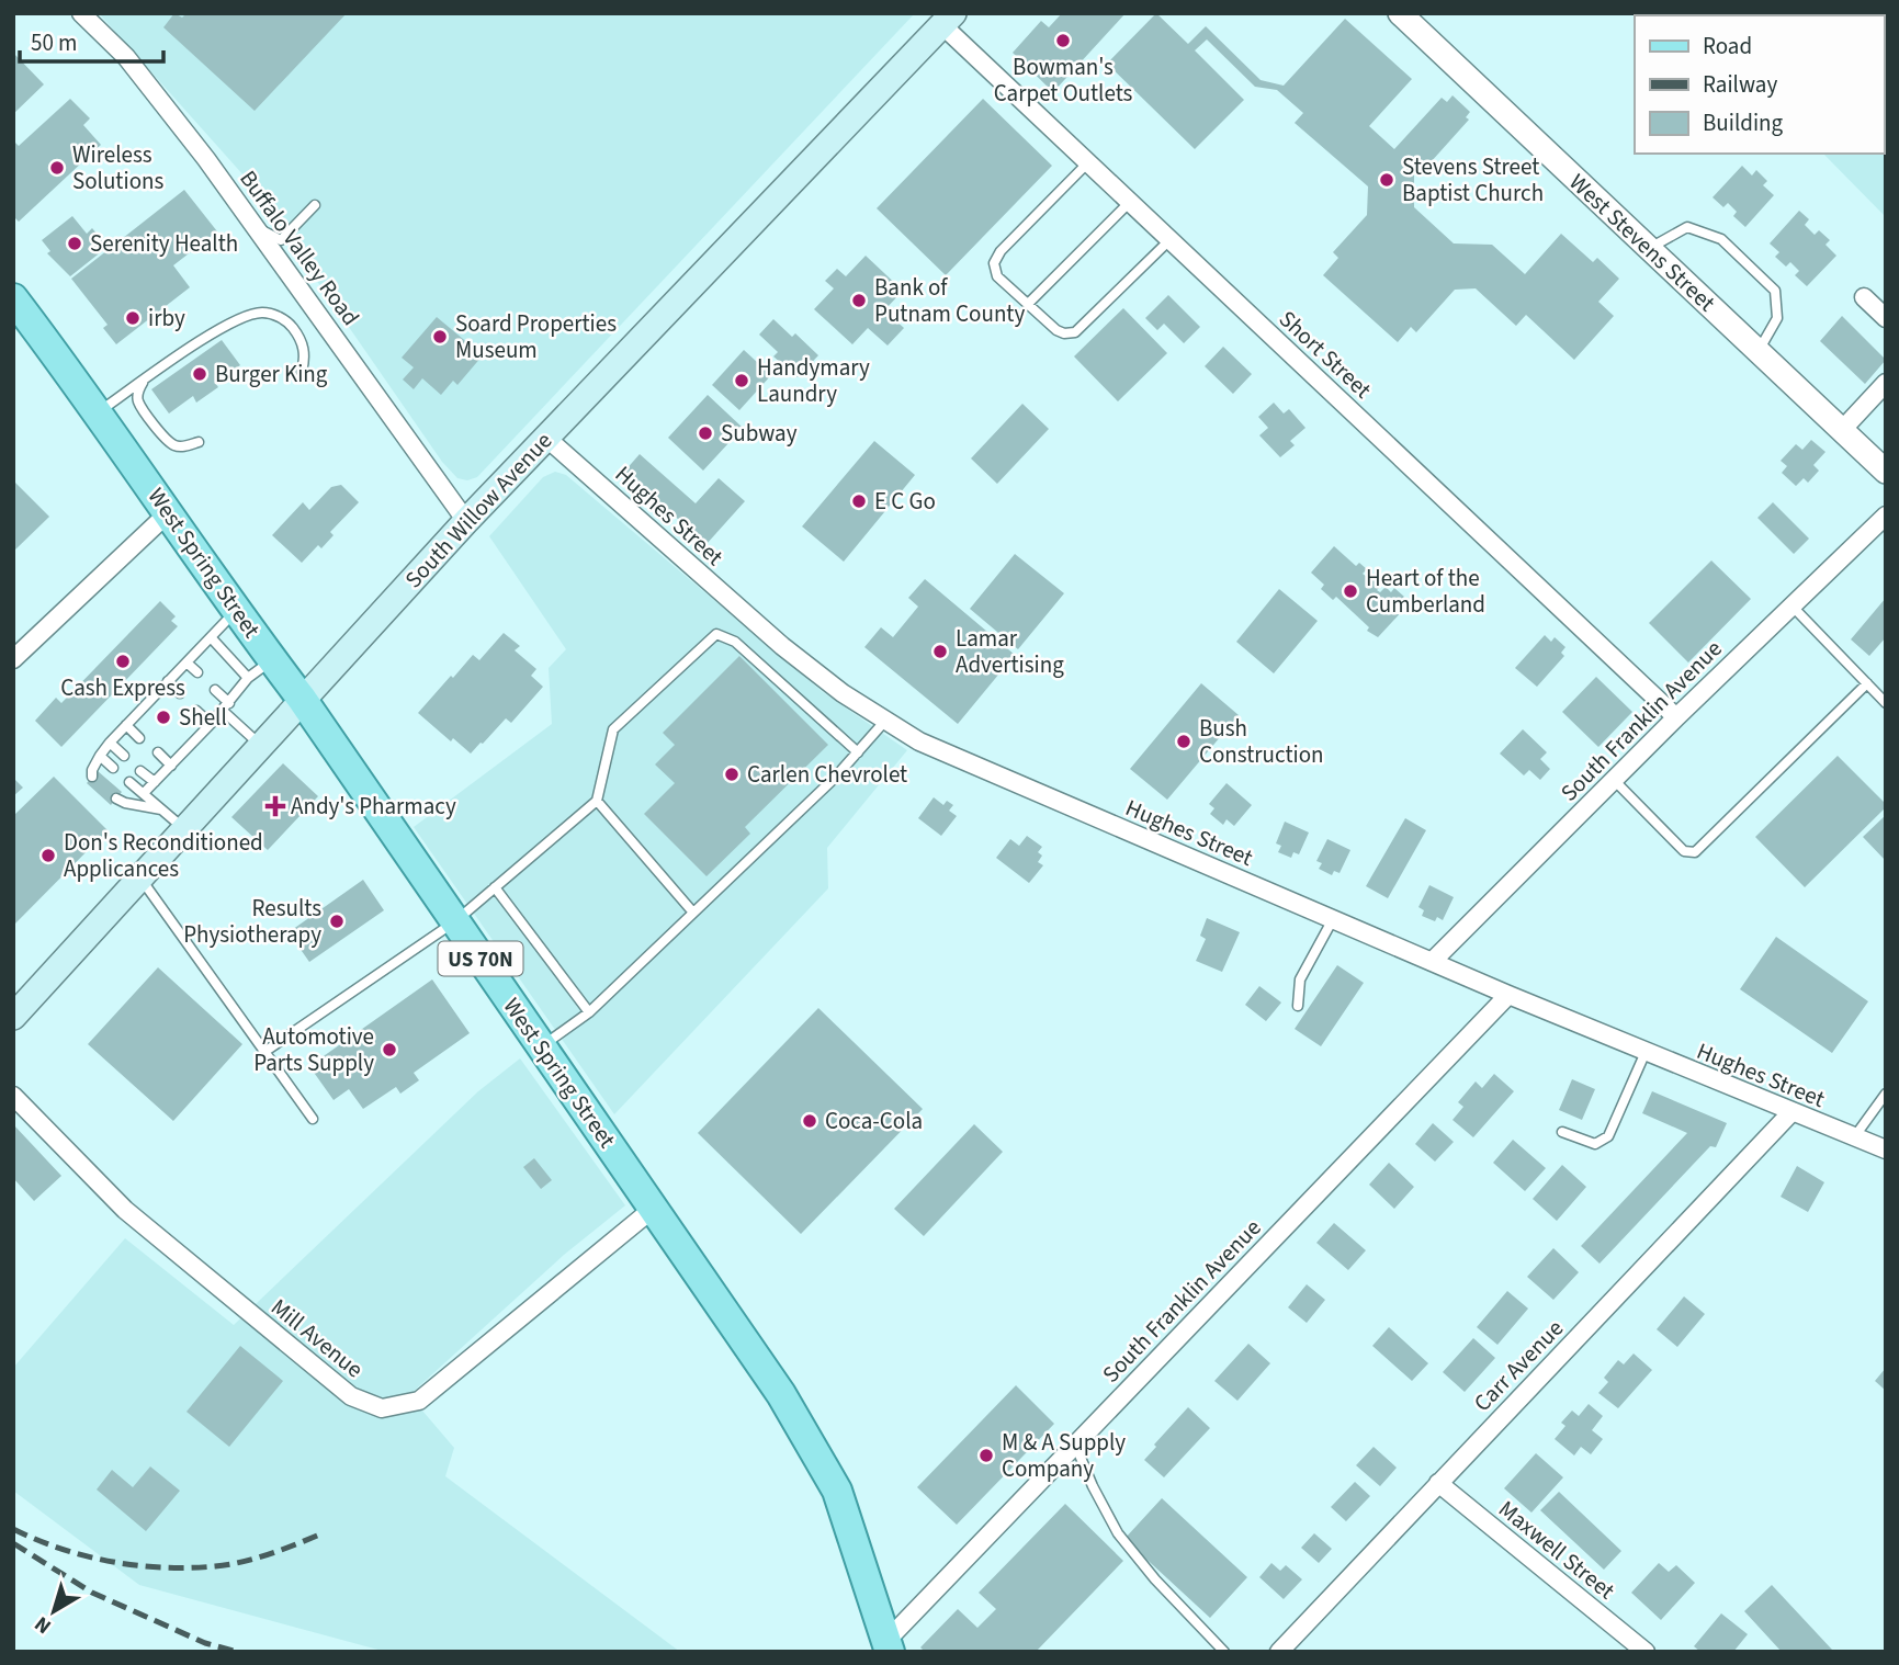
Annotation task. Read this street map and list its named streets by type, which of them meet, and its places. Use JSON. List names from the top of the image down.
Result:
{
  "streets": {
    "main road": ["South Willow Avenue", "West Spring Street", "US 70N"],
    "street": [
      "West Stevens Street",
      "Buffalo Valley Road",
      "Short Street",
      "Hughes Street",
      "South Franklin Avenue",
      "Mill Avenue",
      "Carr Avenue",
      "Maxwell Street"
    ]
  },
  "crossings": [
    ["Buffalo Valley Road", "South Willow Avenue"],
    ["Short Street", "South Willow Avenue"],
    ["Short Street", "South Franklin Avenue"],
    ["South Willow Avenue", "Hughes Street"],
    ["South Willow Avenue", "West Spring Street"],
    ["Hughes Street", "South Franklin Avenue"],
    ["Hughes Street", "Carr Avenue"],
    ["West Spring Street", "South Franklin Avenue"],
    ["West Spring Street", "Mill Avenue"],
    ["Carr Avenue", "Maxwell Street"]
  ],
  "places": {
    "other": [
      "Bowman's Carpet Outlets",
      "Wireless Solutions",
      "Stevens Street Baptist Church",
      "Serenity Health",
      "Bank of Putnam County",
      "irby",
      "Soard Properties Museum",
      "Burger King",
      "Handymary Laundry",
      "Subway",
      "E C Go",
      "Heart of the Cumberland",
      "Lamar Advertising",
      "Cash Express",
      "Shell",
      "Bush Construction",
      "Carlen Chevrolet",
      "Don's Reconditioned Applicances",
      "Results Physiotherapy",
      "Automotive Parts Supply",
      "Coca-Cola",
      "M & A Supply Company"
    ],
    "health": ["Andy's Pharmacy"]
  },
  "legend": ["Road", "Railway", "Building"],
  "scale_bar": "50 m",
  "north": "bottom left"
}
